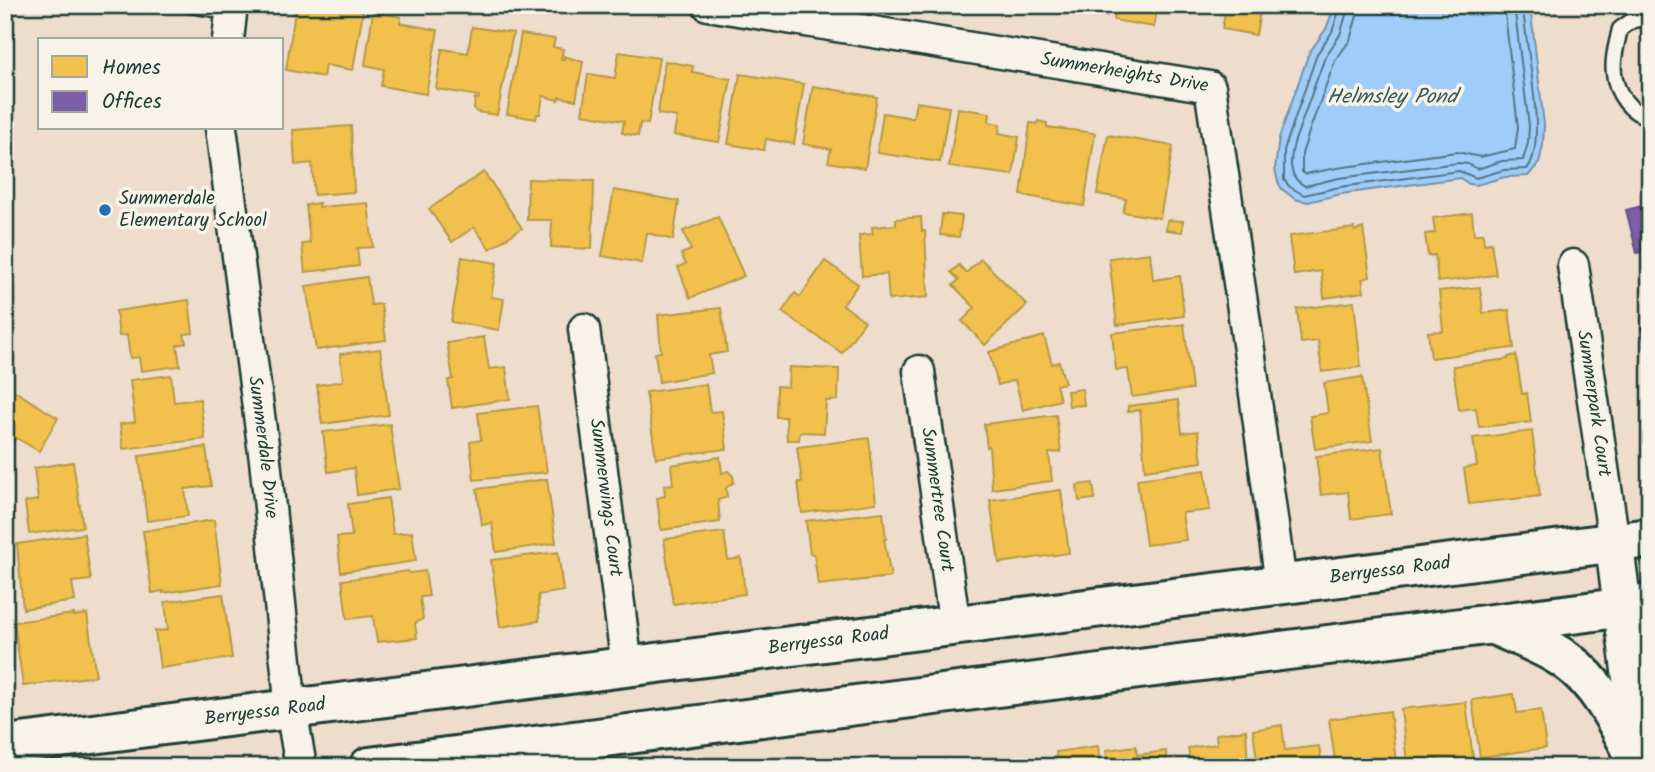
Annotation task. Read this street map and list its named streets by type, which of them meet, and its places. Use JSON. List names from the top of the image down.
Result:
{
  "streets": {
    "main road": ["Berryessa Road"],
    "street": [
      "Summerheights Drive",
      "Summerpark Court",
      "Summerdale Drive",
      "Summerwings Court",
      "Summertree Court"
    ]
  },
  "crossings": [
    ["Summerheights Drive", "Berryessa Road"],
    ["Summerpark Court", "Berryessa Road"],
    ["Summerdale Drive", "Berryessa Road"],
    ["Summerwings Court", "Berryessa Road"],
    ["Summertree Court", "Berryessa Road"]
  ],
  "water": ["Helmsley Pond"],
  "places": ["Summerdale Elementary School"],
  "legend": ["Homes", "Offices"]
}
